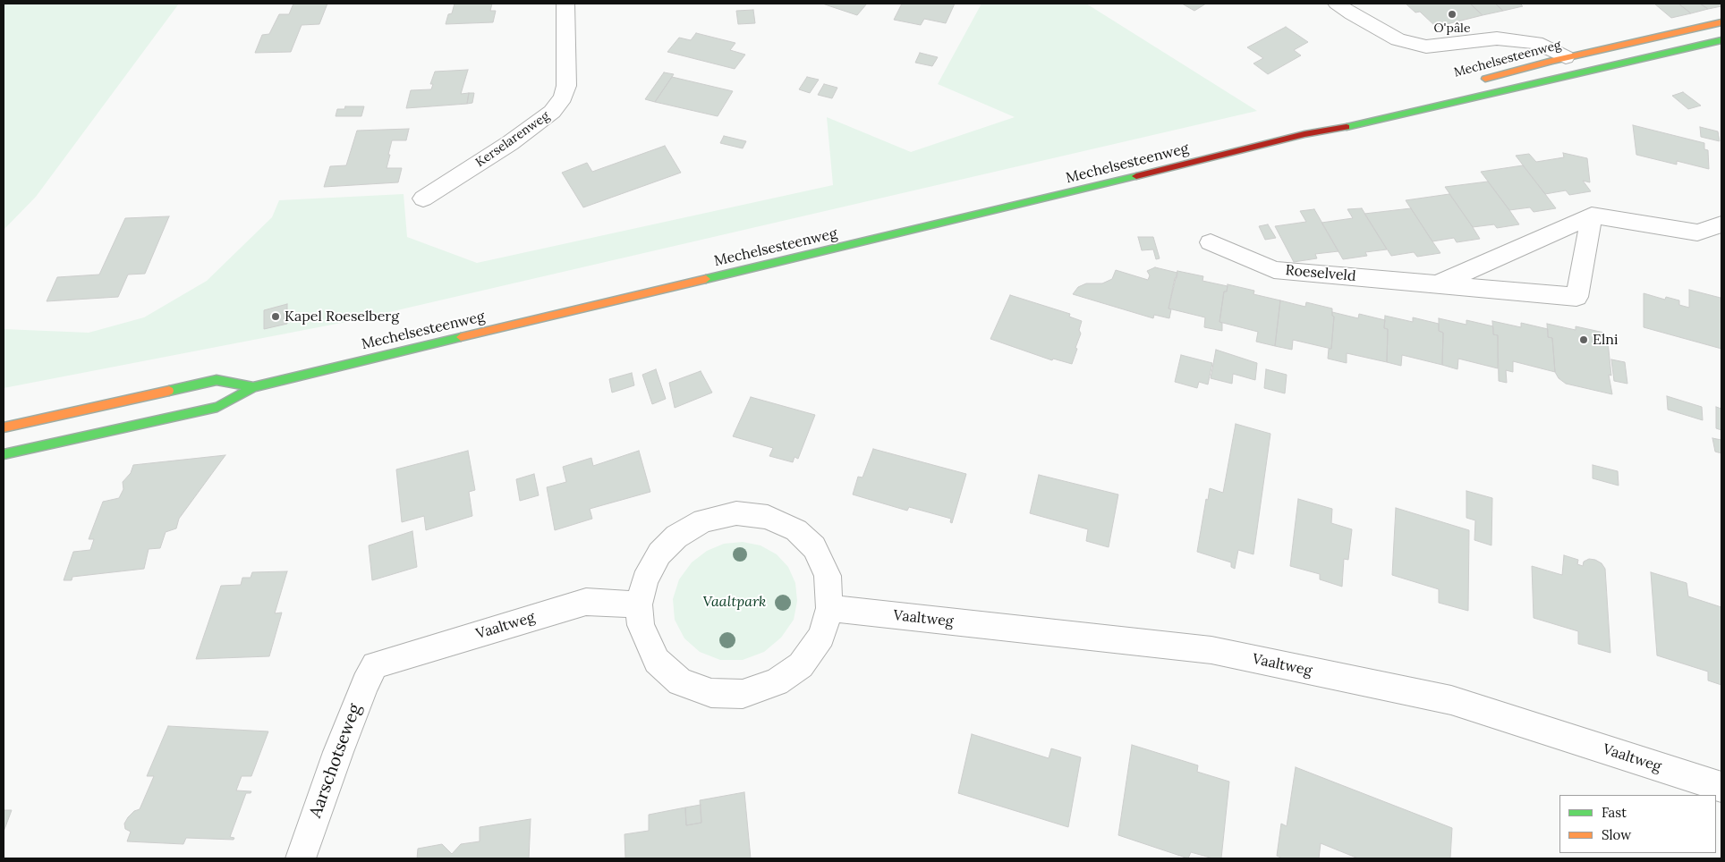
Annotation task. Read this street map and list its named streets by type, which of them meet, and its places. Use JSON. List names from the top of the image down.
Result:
{
  "streets": {
    "main road": ["Mechelsesteenweg"],
    "street": [
      "Kerselarenweg",
      "Roeselveld",
      "Vaaltweg",
      "Aarschotseweg"
    ]
  },
  "crossings": [
    ["Vaaltweg", "Aarschotseweg"]
  ],
  "parks": ["Vaaltpark"],
  "places": ["O'pâle", "Kapel Roeselberg", "Elni"],
  "legend": ["Fast", "Slow"]
}
